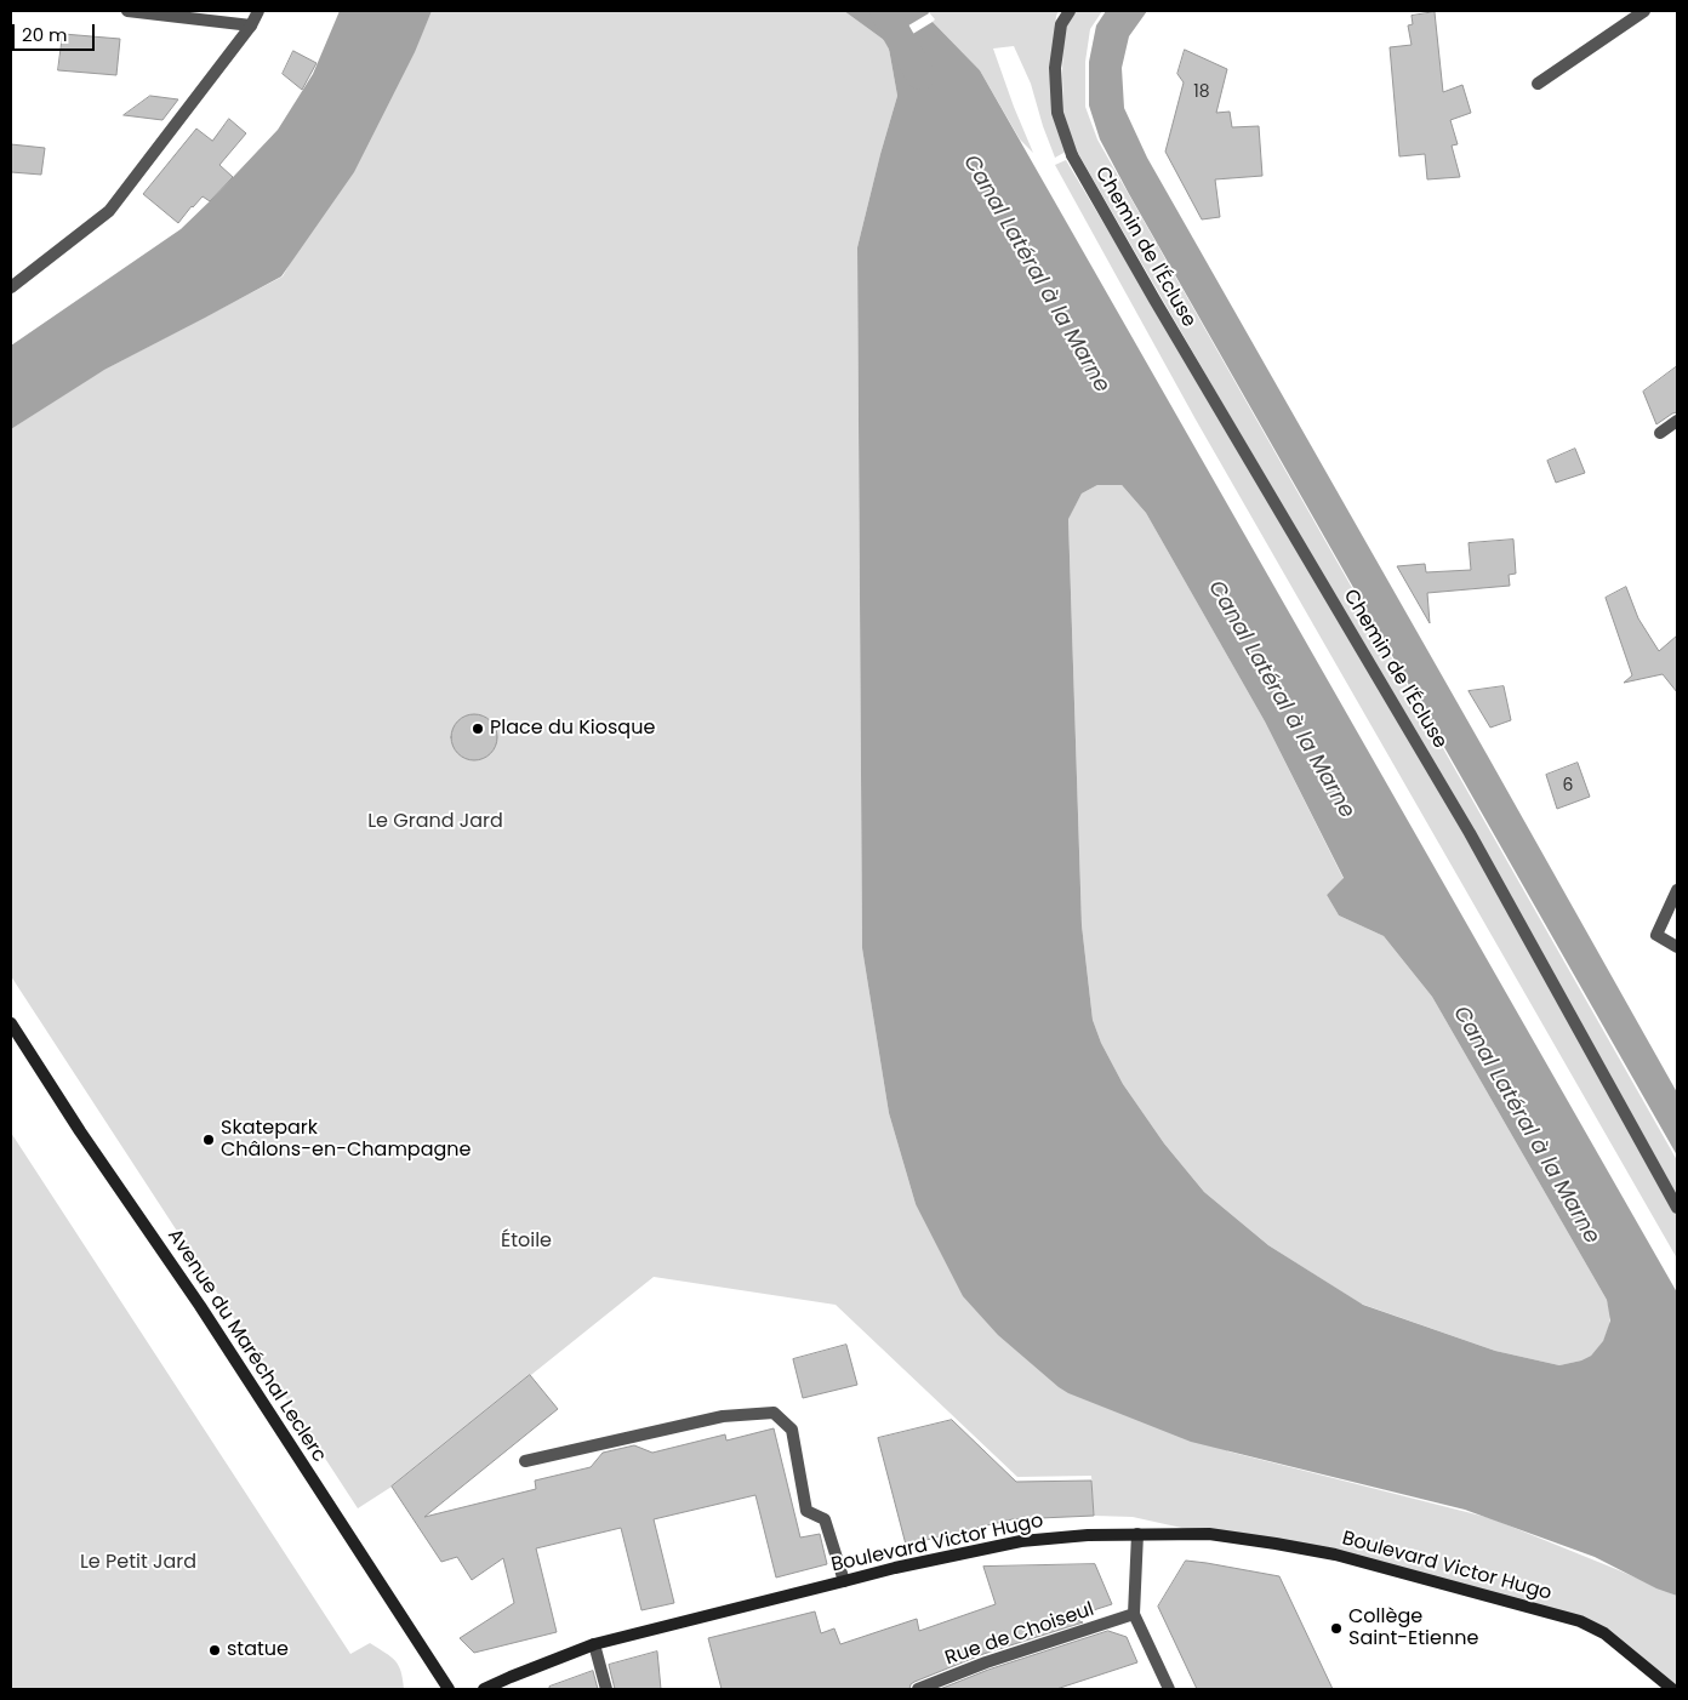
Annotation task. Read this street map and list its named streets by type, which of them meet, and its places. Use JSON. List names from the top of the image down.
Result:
{
  "streets": {
    "main road": ["Avenue du Maréchal Leclerc", "Boulevard Victor Hugo"],
    "street": ["Chemin de l'Écluse", "Rue de Choiseul"]
  },
  "water": ["Canal Latéral à la Marne"],
  "parks": ["Le Grand Jard", "Étoile", "Le Petit Jard"],
  "places": [
    "Place du Kiosque",
    "Skatepark Châlons-en-Champagne",
    "Collège Saint-Etienne",
    "statue"
  ],
  "house_numbers": ["18", "6"],
  "scale_bar": "20 m"
}
